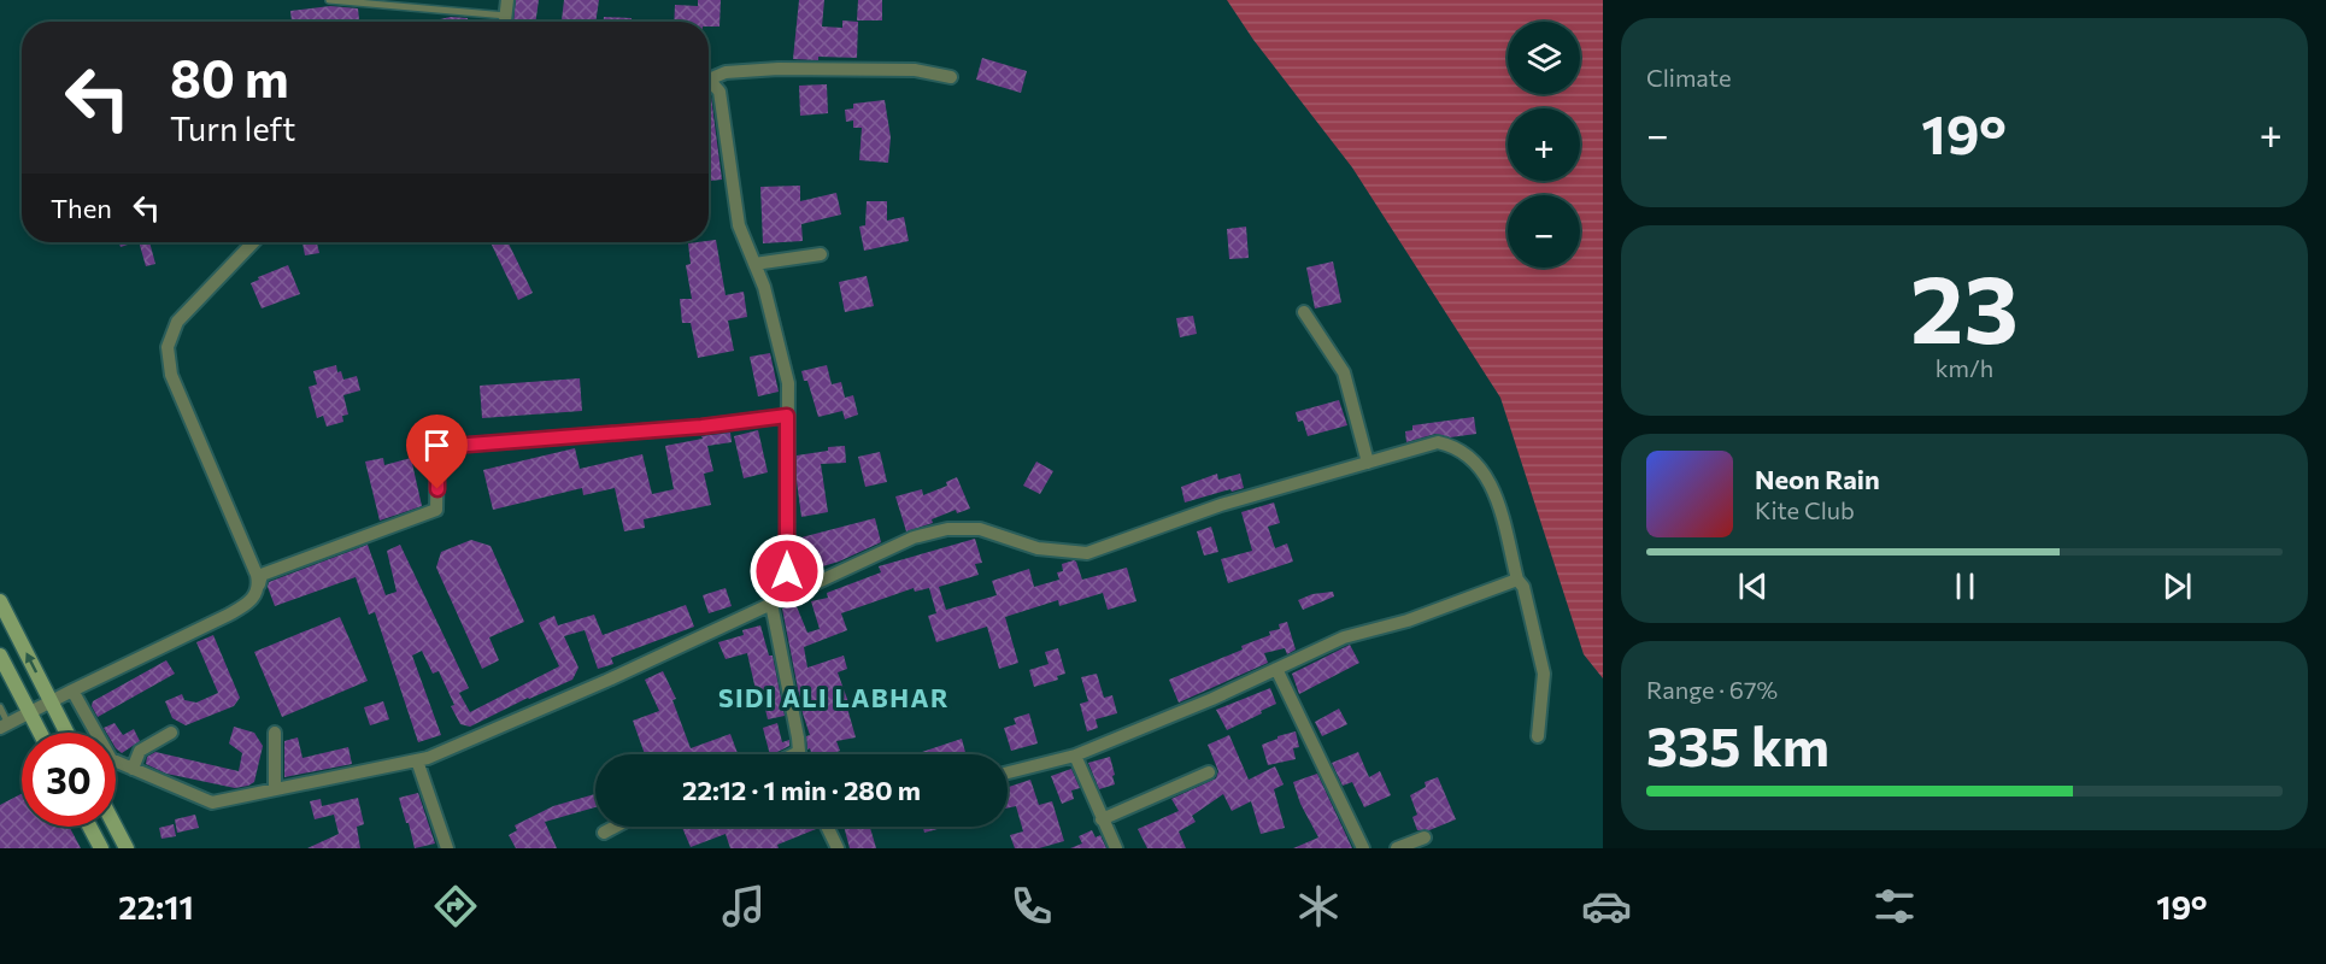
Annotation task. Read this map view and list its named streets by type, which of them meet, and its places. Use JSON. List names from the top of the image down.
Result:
{
  "districts": ["SIDI ALI LABHAR"],
  "page": {
    "tile": [
      "Climate",
      ["23", "km/h"],
      ["Range · 67%", "335 km"]
    ],
    "map_buttons": ["+", "−"],
    "turn": ["80 m", "Turn left"],
    "heat": ["−", "19°", "+"],
    "then": "Then",
    "song": ["Neon Rain", "Kite Club"],
    "limit": "30",
    "trip": "22:12 · 1 min · 280 m",
    "tabs": ["22:11", "19°"]
  }
}
